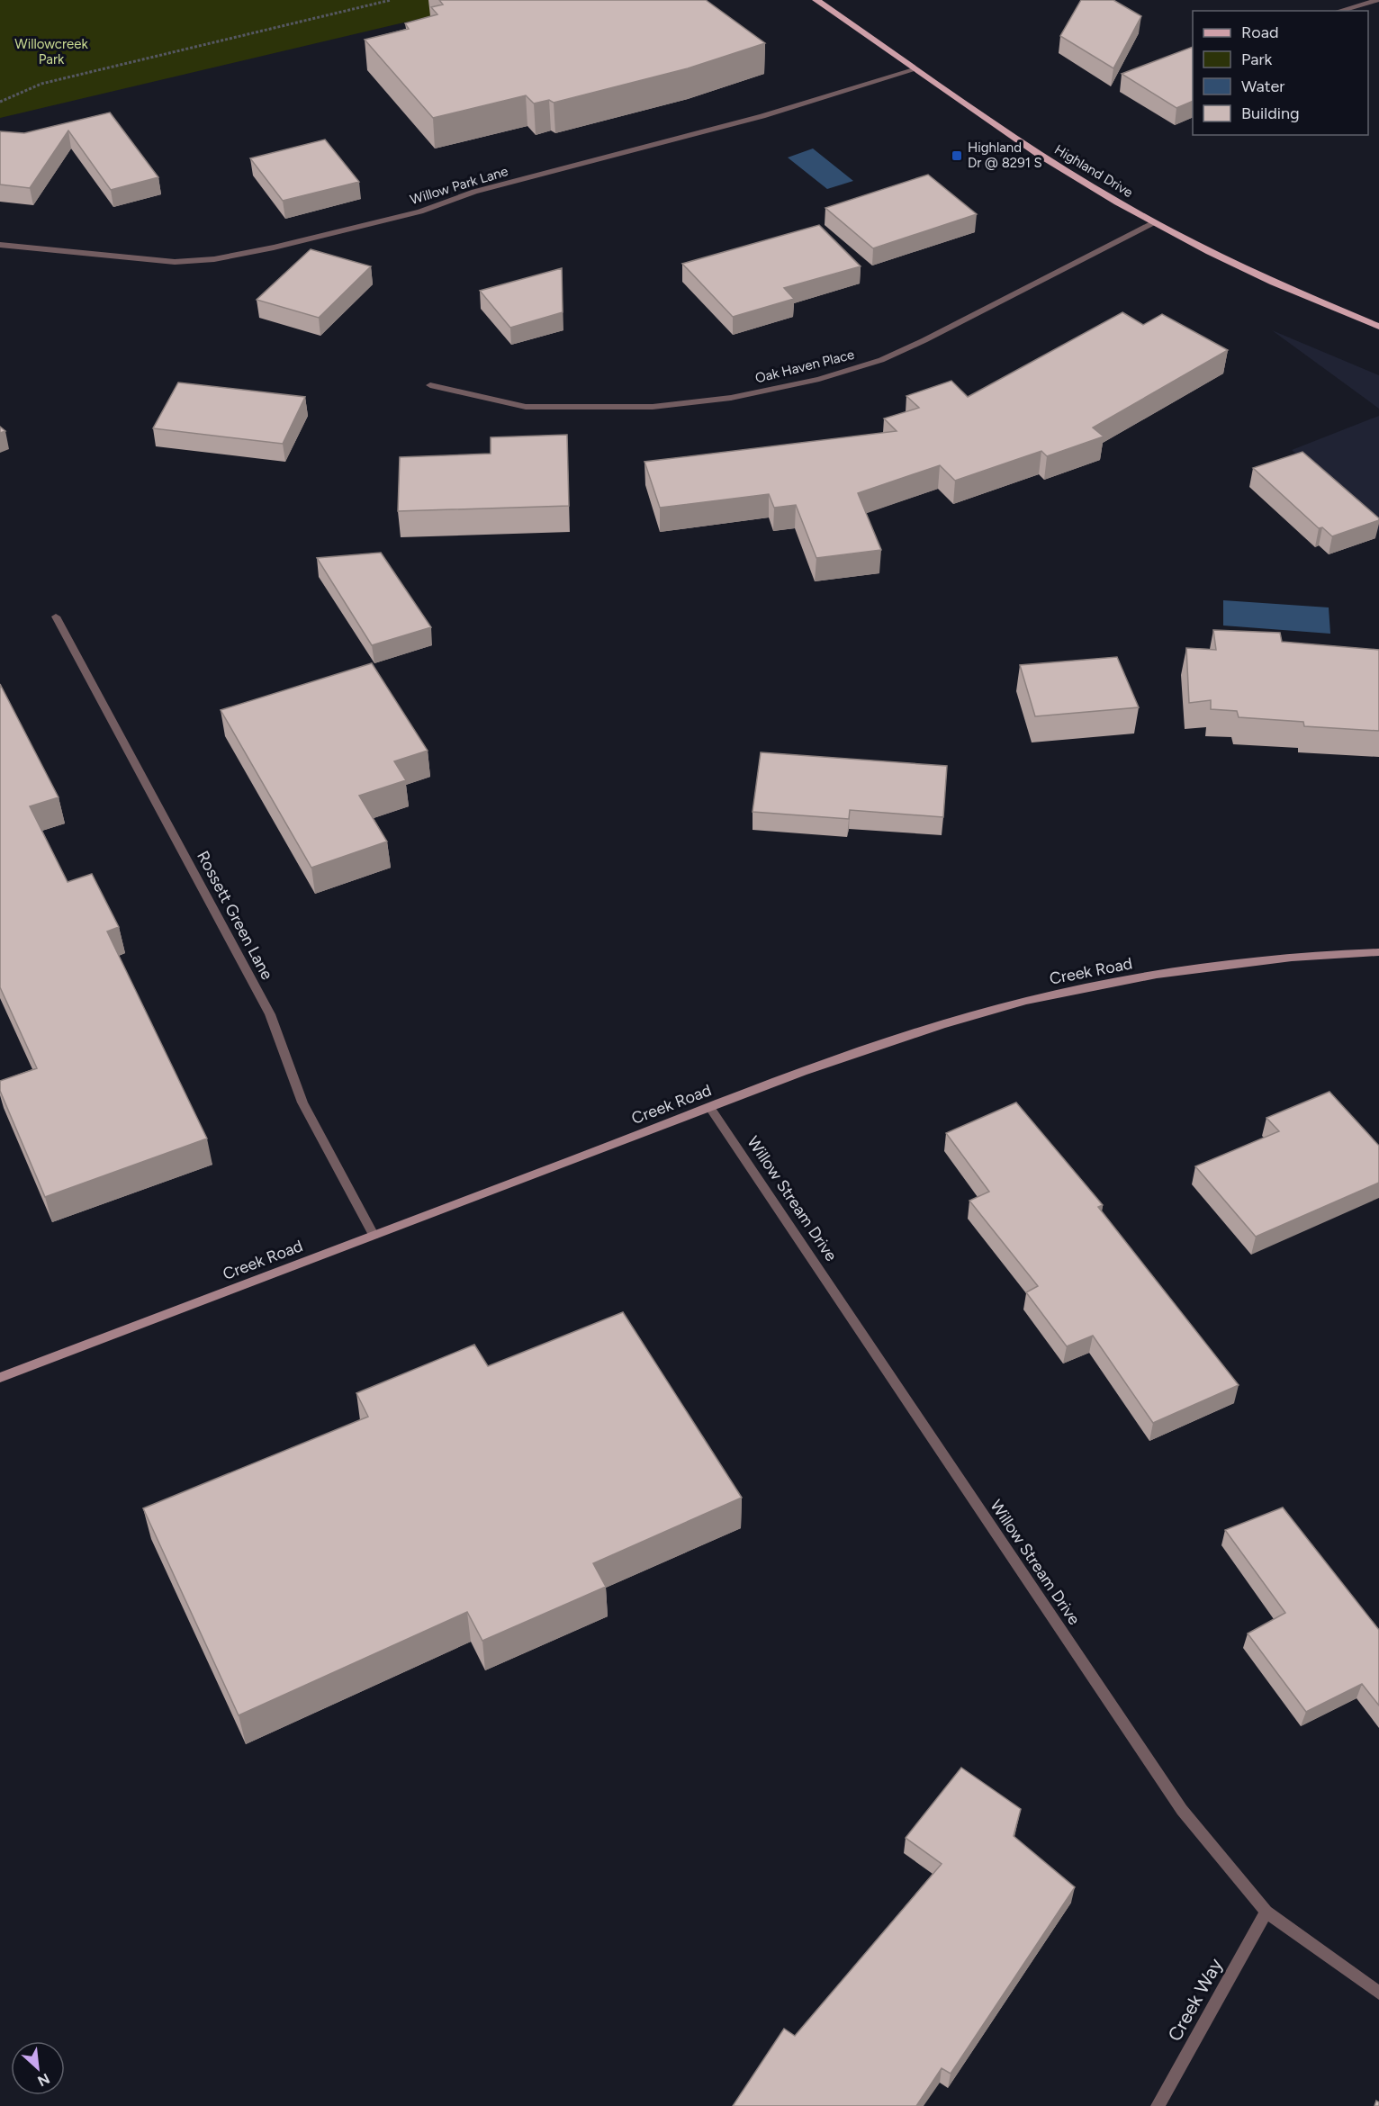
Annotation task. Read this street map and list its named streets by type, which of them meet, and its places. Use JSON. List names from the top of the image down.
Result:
{
  "streets": {
    "main road": ["Highland Drive"],
    "street": [
      "Willow Park Lane",
      "Oak Haven Place",
      "Rossett Green Lane",
      "Creek Road",
      "Willow Stream Drive",
      "Creek Way"
    ]
  },
  "crossings": [
    ["Highland Drive", "Willow Park Lane"],
    ["Highland Drive", "Oak Haven Place"],
    ["Rossett Green Lane", "Creek Road"],
    ["Creek Road", "Willow Stream Drive"],
    ["Willow Stream Drive", "Creek Way"]
  ],
  "parks": ["Willowcreek Park"],
  "places": {
    "transit": ["Highland Dr @ 8291 S"]
  },
  "legend": [
    "Road",
    "Park",
    "Water",
    "Building"
  ],
  "north": "bottom right"
}
